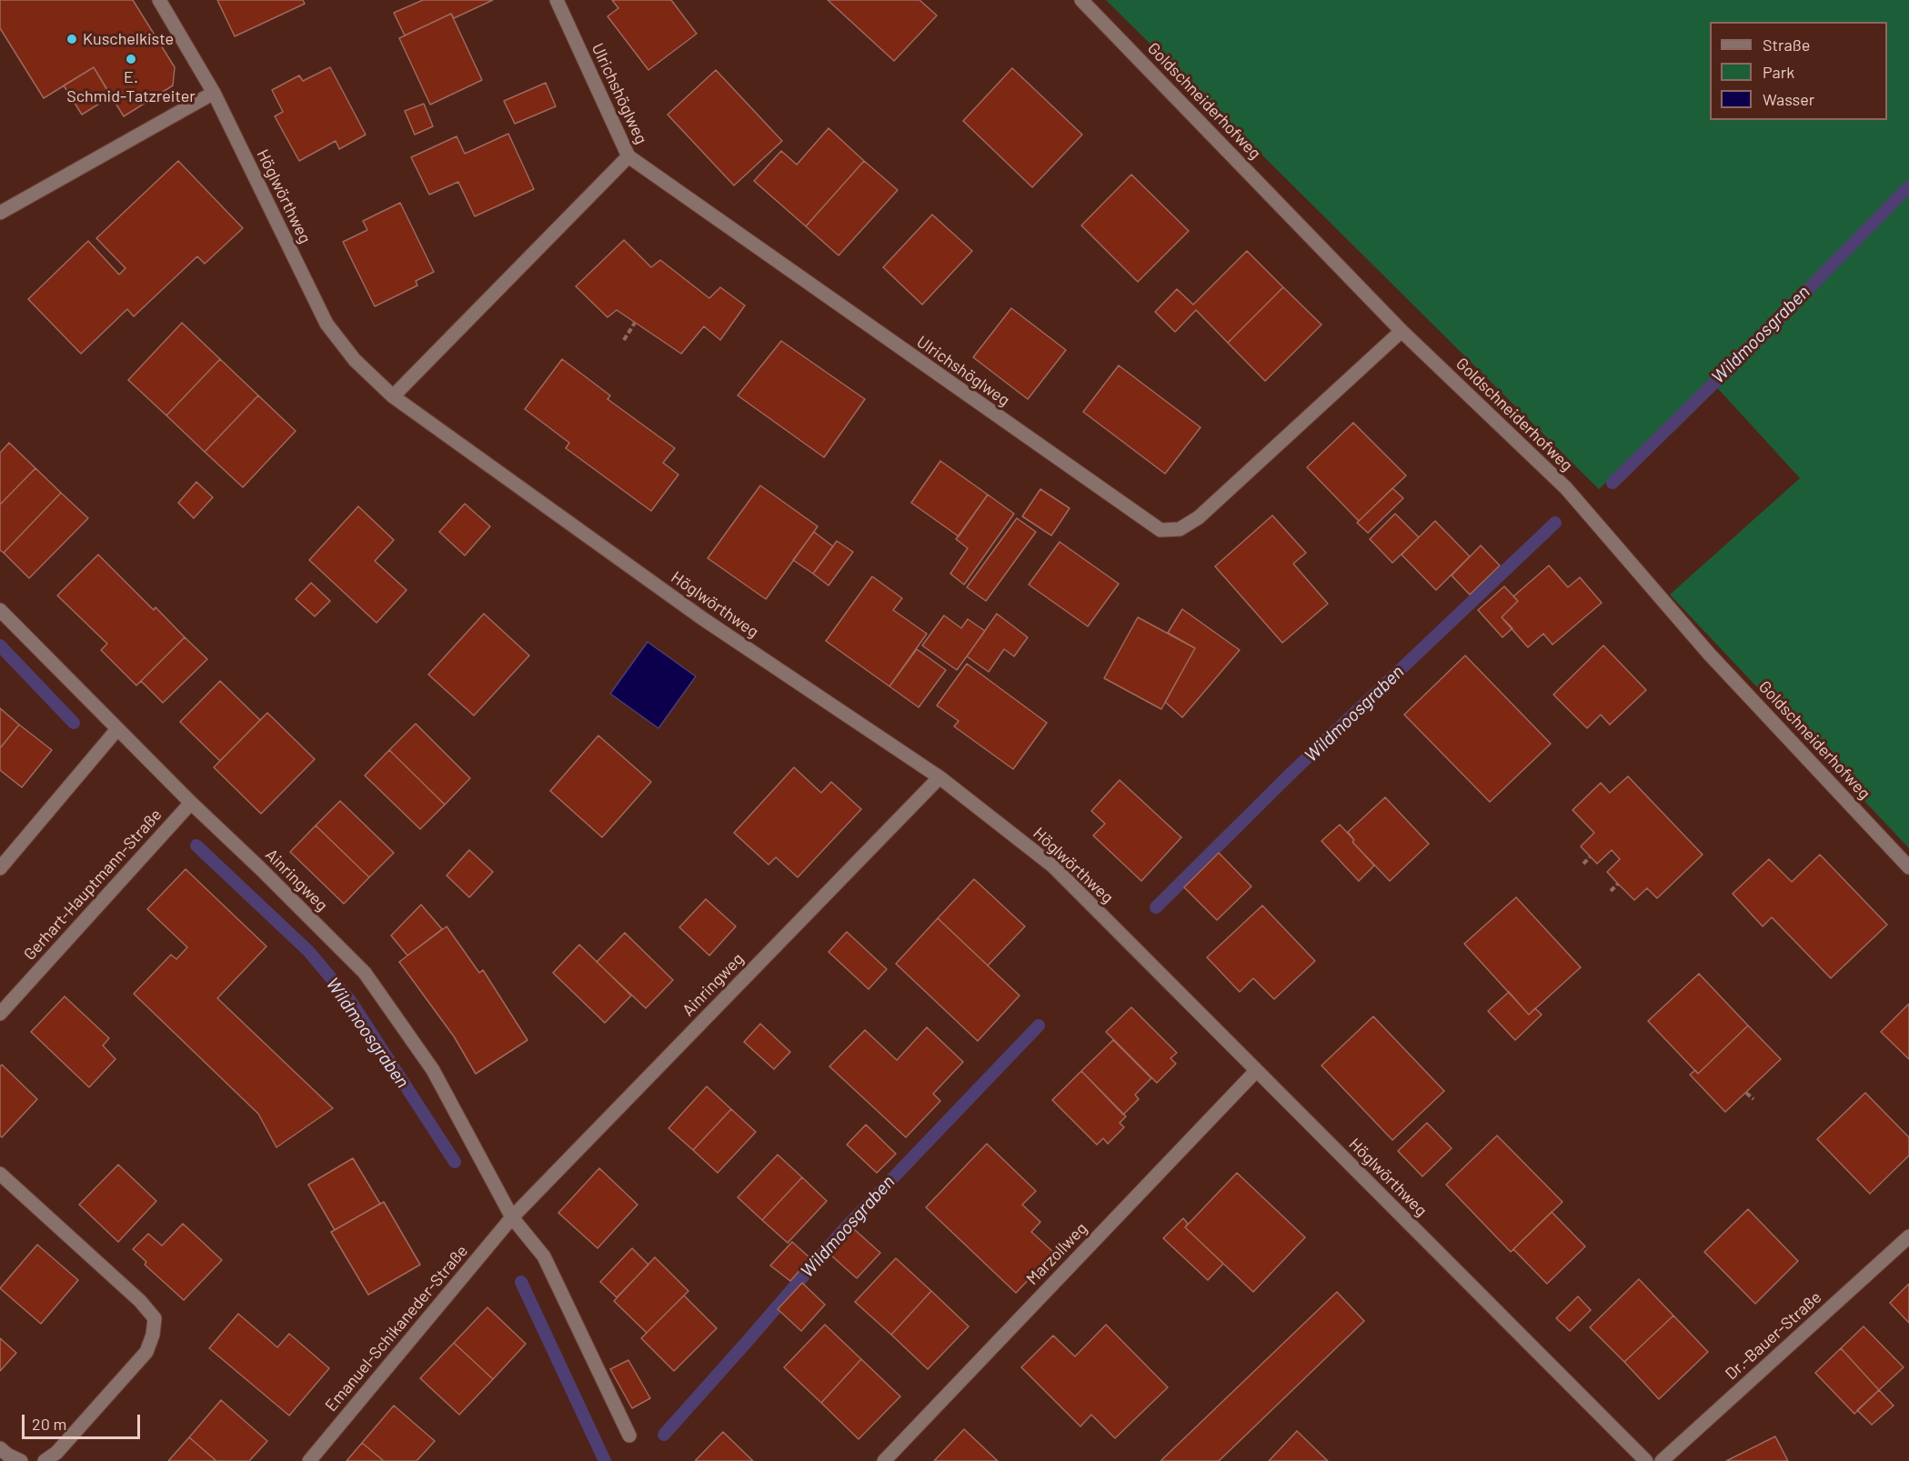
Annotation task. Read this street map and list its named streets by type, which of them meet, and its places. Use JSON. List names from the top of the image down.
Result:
{
  "streets": {
    "street": [
      "Ulrichshöglweg",
      "Goldschneiderhofweg",
      "Höglwörthweg",
      "Ainringweg",
      "Gerhart-Hauptmann-Straße",
      "Marzollweg",
      "Emanuel-Schikaneder-Straße",
      "Dr.-Bauer-Straße"
    ]
  },
  "crossings": [
    ["Ulrichshöglweg", "Goldschneiderhofweg"],
    ["Höglwörthweg", "Ainringweg"],
    ["Höglwörthweg", "Marzollweg"],
    ["Ainringweg", "Gerhart-Hauptmann-Straße"],
    ["Ainringweg", "Emanuel-Schikaneder-Straße"]
  ],
  "water": ["Wildmoosgraben"],
  "places": ["Kuschelkiste", "E. Schmid-Tatzreiter"],
  "legend": ["Straße", "Park", "Wasser"],
  "scale_bar": "20 m"
}
